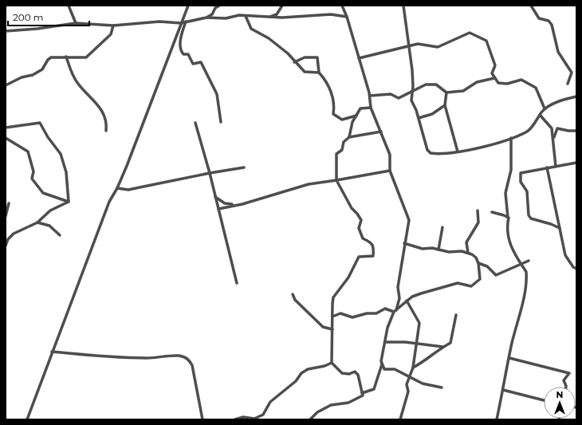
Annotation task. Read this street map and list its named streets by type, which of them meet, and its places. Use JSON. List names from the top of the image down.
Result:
{
  "scale_bar": "200 m",
  "north": "top"
}
